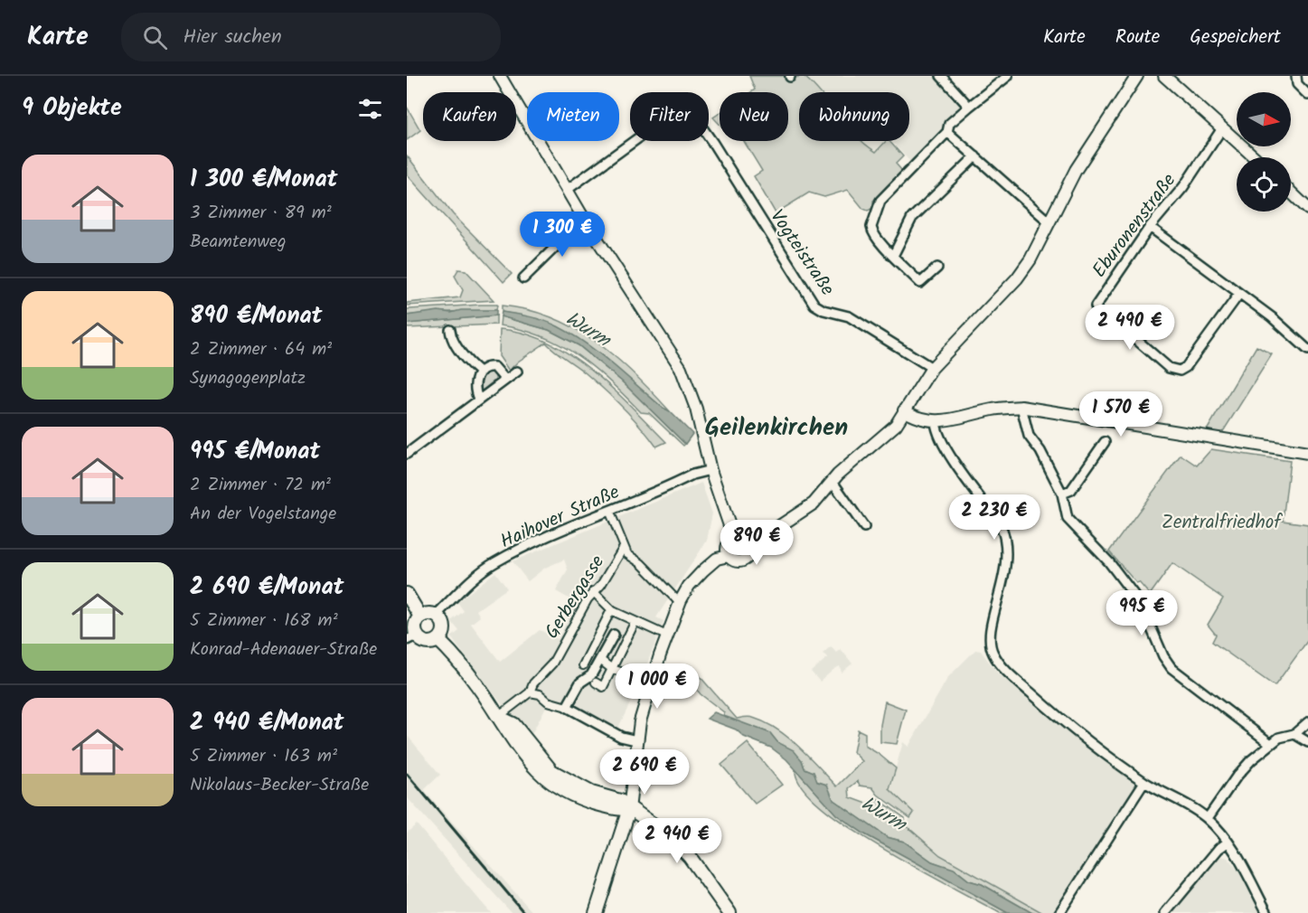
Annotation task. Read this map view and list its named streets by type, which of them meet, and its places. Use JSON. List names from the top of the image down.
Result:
{
  "streets": {
    "street": [
      "Eburonenstraße",
      "Vogteistraße",
      "Haihover Straße",
      "Gerbergasse"
    ]
  },
  "districts": ["Geilenkirchen"],
  "water": ["Wurm"],
  "parks": ["Zentralfriedhof"],
  "north": "right",
  "page": {
    "header": "Karte",
    "search": "Hier suchen",
    "nav": ["Karte", "Route", "Gespeichert"],
    "heading": "9 Objekte",
    "chip": [
      "Kaufen",
      "Mieten",
      "Filter",
      "Neu",
      "Wohnung"
    ],
    "list": [
      {
        "name": "1 300 €/Monat",
        "note": "3 Zimmer · 89 m² · Beamtenweg"
      },
      {
        "name": "890 €/Monat",
        "note": "2 Zimmer · 64 m² · Synagogenplatz"
      },
      {
        "name": "995 €/Monat",
        "note": "2 Zimmer · 72 m² · An der Vogelstange"
      },
      {
        "name": "2 690 €/Monat",
        "note": "5 Zimmer · 168 m² · Konrad-Adenauer-Straße"
      },
      {
        "name": "2 940 €/Monat",
        "note": "5 Zimmer · 163 m² · Nikolaus-Becker-Straße"
      }
    ],
    "price": [
      "1 300 €",
      "2 490 €",
      "1 570 €",
      "2 230 €",
      "890 €",
      "995 €",
      "1 000 €",
      "2 690 €",
      "2 940 €"
    ]
  }
}
